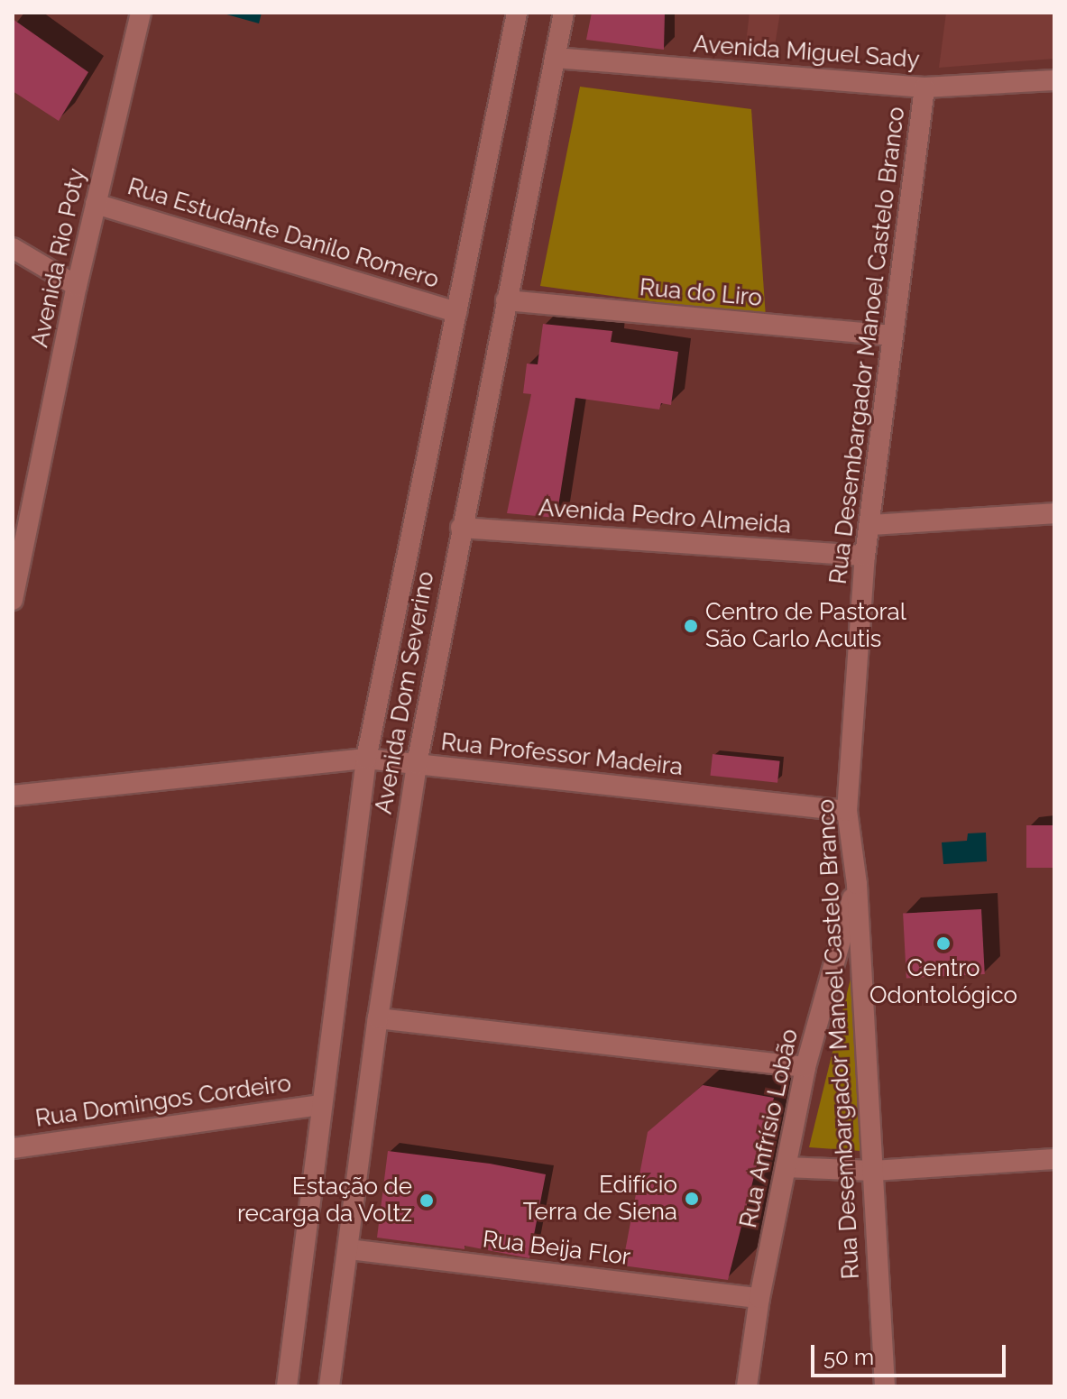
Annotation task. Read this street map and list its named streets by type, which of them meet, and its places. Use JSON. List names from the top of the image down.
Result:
{
  "streets": {
    "street": [
      "Avenida Miguel Sady",
      "Rua Estudante Danilo Romero",
      "Avenida Rio Poty",
      "Rua do Liro",
      "Rua Desembargador Manoel Castelo Branco",
      "Avenida Pedro Almeida",
      "Avenida Dom Severino",
      "Rua Professor Madeira",
      "Rua Domingos Cordeiro",
      "Rua Anfrísio Lobão",
      "Rua Beija Flor"
    ]
  },
  "crossings": [
    ["Avenida Miguel Sady", "Rua Desembargador Manoel Castelo Branco"],
    ["Avenida Miguel Sady", "Avenida Dom Severino"],
    ["Rua Estudante Danilo Romero", "Avenida Rio Poty"],
    ["Rua Estudante Danilo Romero", "Avenida Dom Severino"],
    ["Rua do Liro", "Rua Desembargador Manoel Castelo Branco"],
    ["Rua do Liro", "Avenida Dom Severino"],
    ["Rua Desembargador Manoel Castelo Branco", "Avenida Pedro Almeida"],
    ["Rua Desembargador Manoel Castelo Branco", "Rua Professor Madeira"],
    ["Rua Desembargador Manoel Castelo Branco", "Rua Anfrísio Lobão"],
    ["Avenida Pedro Almeida", "Avenida Dom Severino"],
    ["Avenida Dom Severino", "Rua Professor Madeira"],
    ["Avenida Dom Severino", "Rua Domingos Cordeiro"],
    ["Avenida Dom Severino", "Rua Beija Flor"],
    ["Rua Anfrísio Lobão", "Rua Beija Flor"]
  ],
  "places": [
    "Centro de Pastoral São Carlo Acutis",
    "Centro Odontológico",
    "Edifício Terra de Siena",
    "Estação de recarga da Voltz"
  ],
  "scale_bar": "50 m"
}
